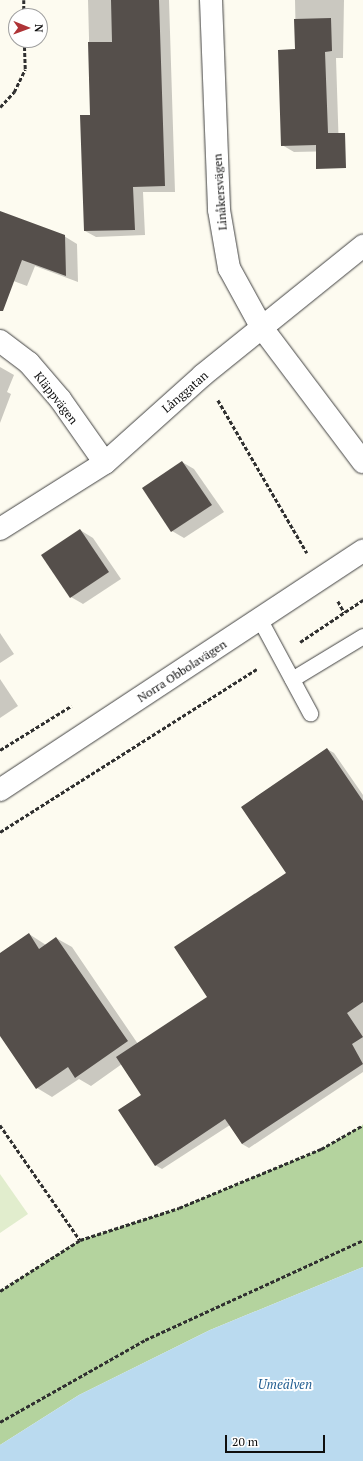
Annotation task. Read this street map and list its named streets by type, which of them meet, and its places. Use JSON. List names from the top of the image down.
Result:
{
  "streets": {
    "street": [
      "Linåkersvägen",
      "Långgatan",
      "Kläppvägen",
      "Norra Obbolavägen"
    ]
  },
  "crossings": [
    ["Linåkersvägen", "Långgatan"],
    ["Långgatan", "Kläppvägen"]
  ],
  "water": ["Umeälven"],
  "scale_bar": "20 m",
  "north": "right"
}
